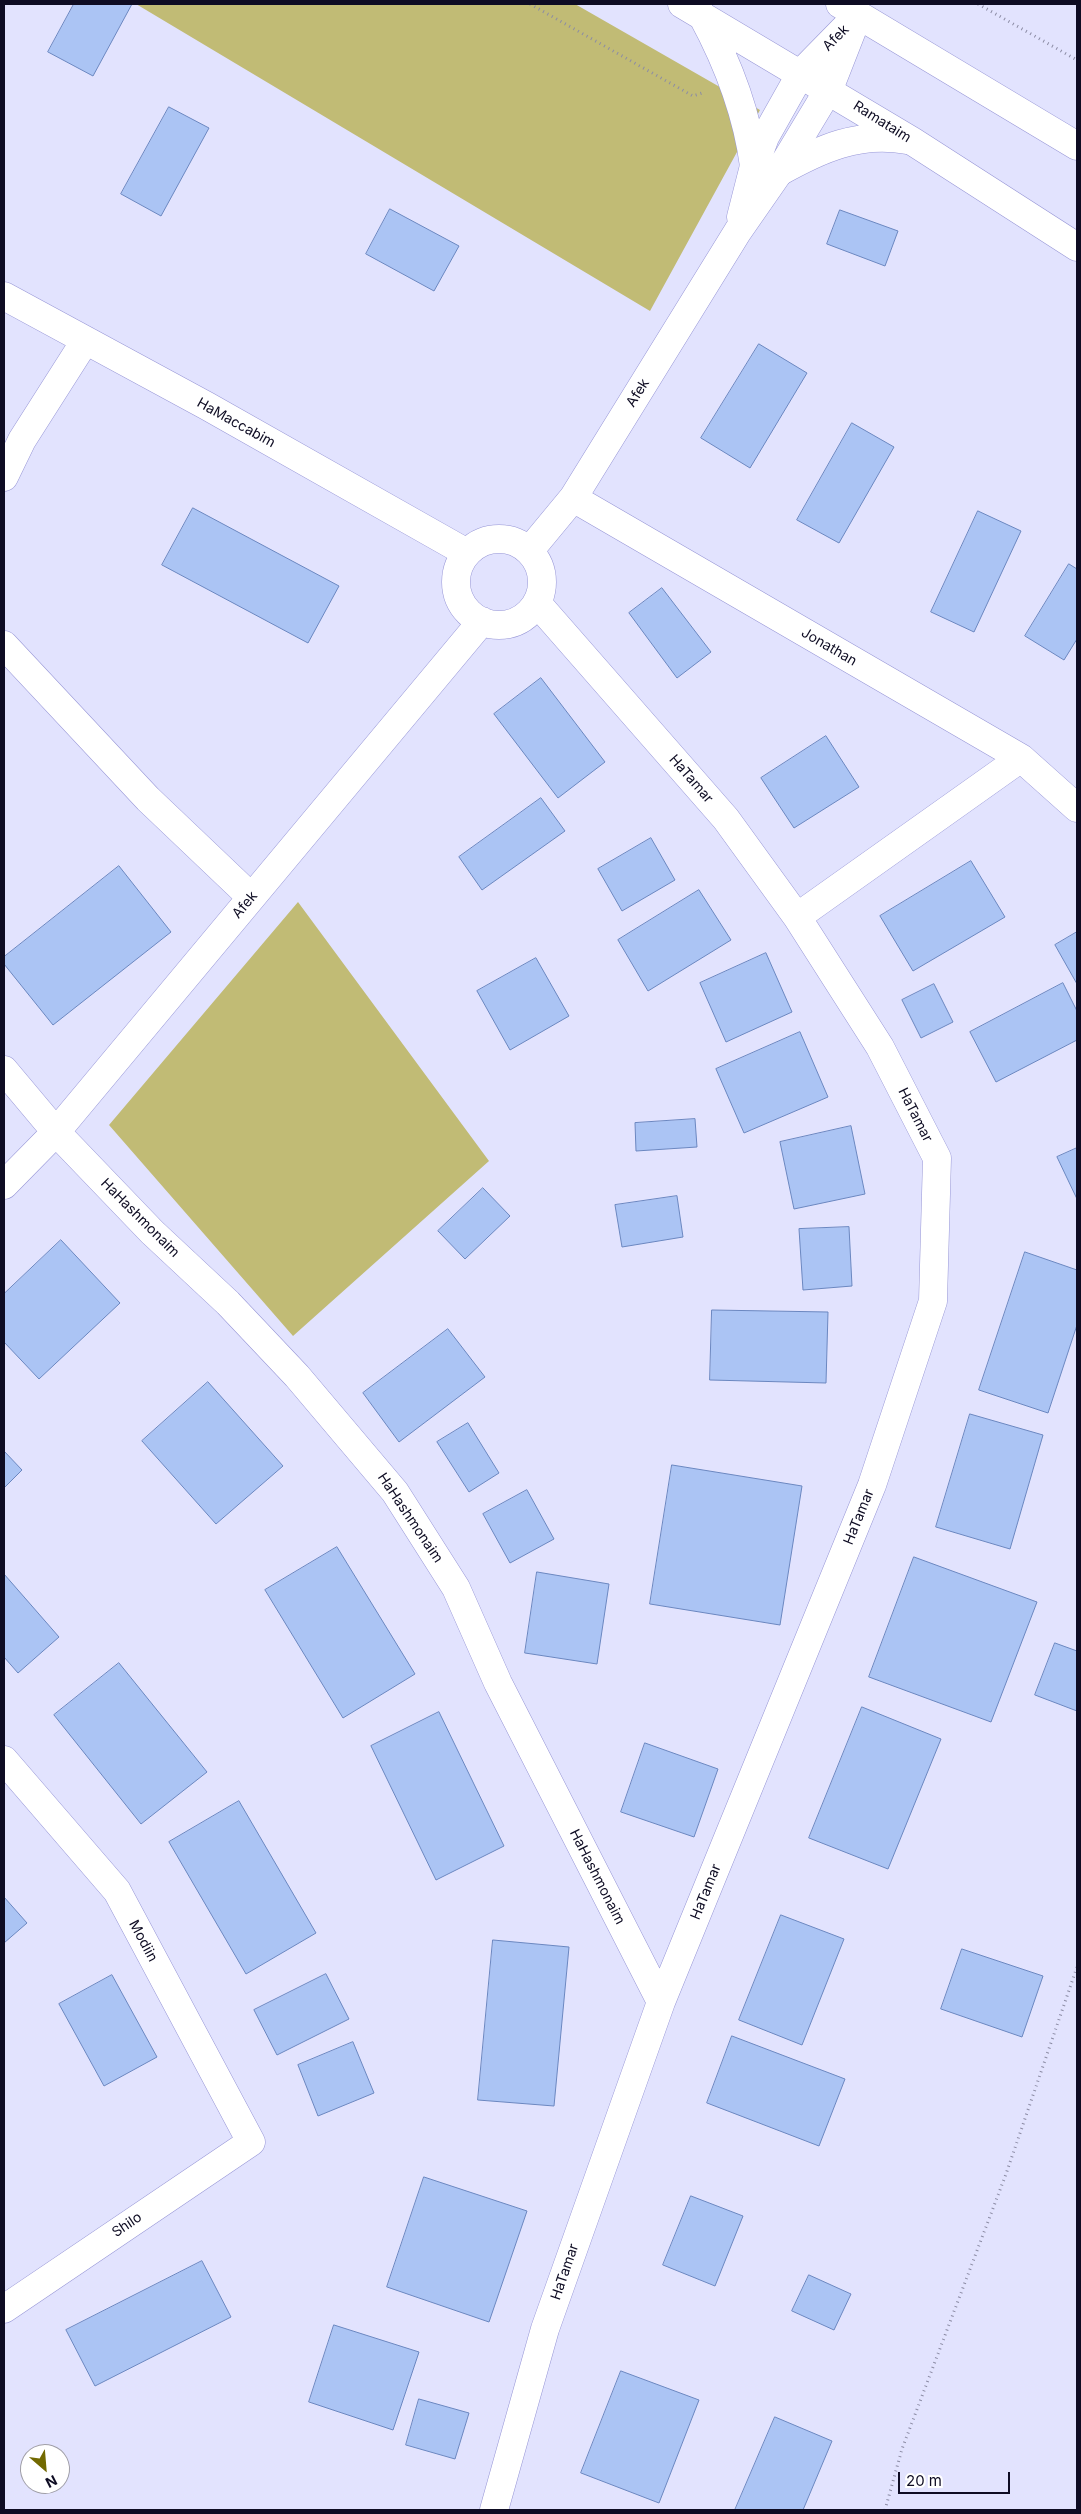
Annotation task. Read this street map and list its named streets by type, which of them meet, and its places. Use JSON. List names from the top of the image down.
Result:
{
  "streets": {
    "street": [
      "Afek",
      "Ramataim",
      "HaMaccabim",
      "Jonathan",
      "HaTamar",
      "HaHashmonaim",
      "Modiin",
      "Shilo"
    ]
  },
  "crossings": [
    ["Afek", "Ramataim"],
    ["Afek", "HaMaccabim"],
    ["Afek", "Jonathan"],
    ["Afek", "HaTamar"],
    ["Afek", "HaHashmonaim"],
    ["HaMaccabim", "HaTamar"],
    ["HaTamar", "HaHashmonaim"],
    ["Modiin", "Shilo"]
  ],
  "scale_bar": "20 m",
  "north": "bottom right"
}
